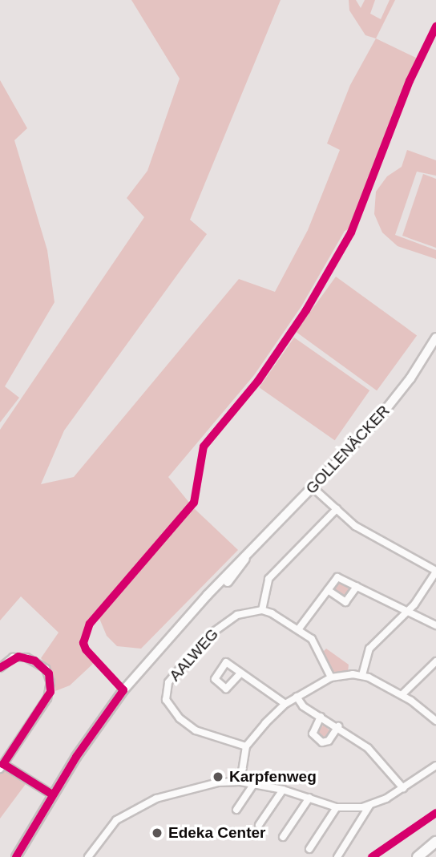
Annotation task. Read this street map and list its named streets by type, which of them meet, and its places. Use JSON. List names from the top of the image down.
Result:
{
  "streets": {
    "street": ["GOLLENÄCKER", "AALWEG"]
  },
  "places": ["Karpfenweg", "Edeka Center"]
}
